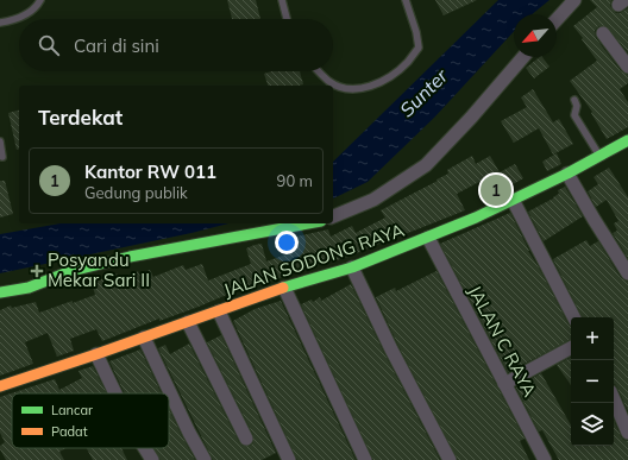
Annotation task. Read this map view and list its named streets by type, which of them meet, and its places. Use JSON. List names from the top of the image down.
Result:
{
  "streets": {
    "street": ["JALAN SODONG RAYA", "JALAN C RAYA"]
  },
  "crossings": [
    ["JALAN SODONG RAYA", "JALAN C RAYA"]
  ],
  "water": ["Sunter"],
  "places": {
    "health": ["Posyandu Mekar Sari II"]
  },
  "legend": ["Lancar", "Padat"],
  "north": "bottom left",
  "page": {
    "search": "Cari di sini",
    "heading": "Terdekat",
    "list": [
      {
        "mark": "1",
        "name": "Kantor RW 011",
        "note": "Gedung publik",
        "value": "90 m"
      }
    ],
    "pins": "1",
    "map_buttons": ["+", "−"]
  }
}
